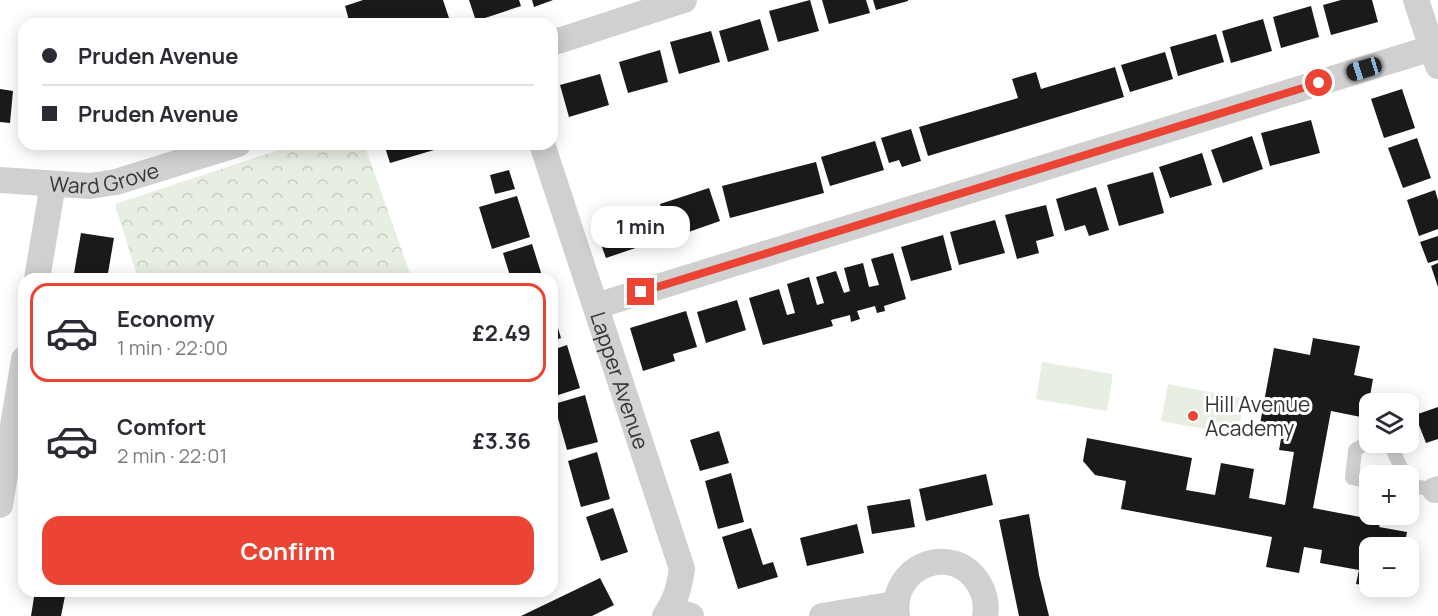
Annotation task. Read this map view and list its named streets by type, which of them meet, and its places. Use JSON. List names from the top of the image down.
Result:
{
  "streets": {
    "street": ["Ward Grove", "Lapper Avenue"]
  },
  "places": ["Hill Avenue Academy"],
  "page": {
    "banner": ["Pruden Avenue", "Pruden Avenue"],
    "bubble": "1 min",
    "list": [
      {
        "name": "Economy",
        "note": "1 min · 22:00",
        "value": "£2.49"
      },
      {
        "name": "Comfort",
        "note": "2 min · 22:01",
        "value": "£3.36"
      }
    ],
    "map_buttons": ["+", "−"],
    "buttons": "Confirm"
  }
}
